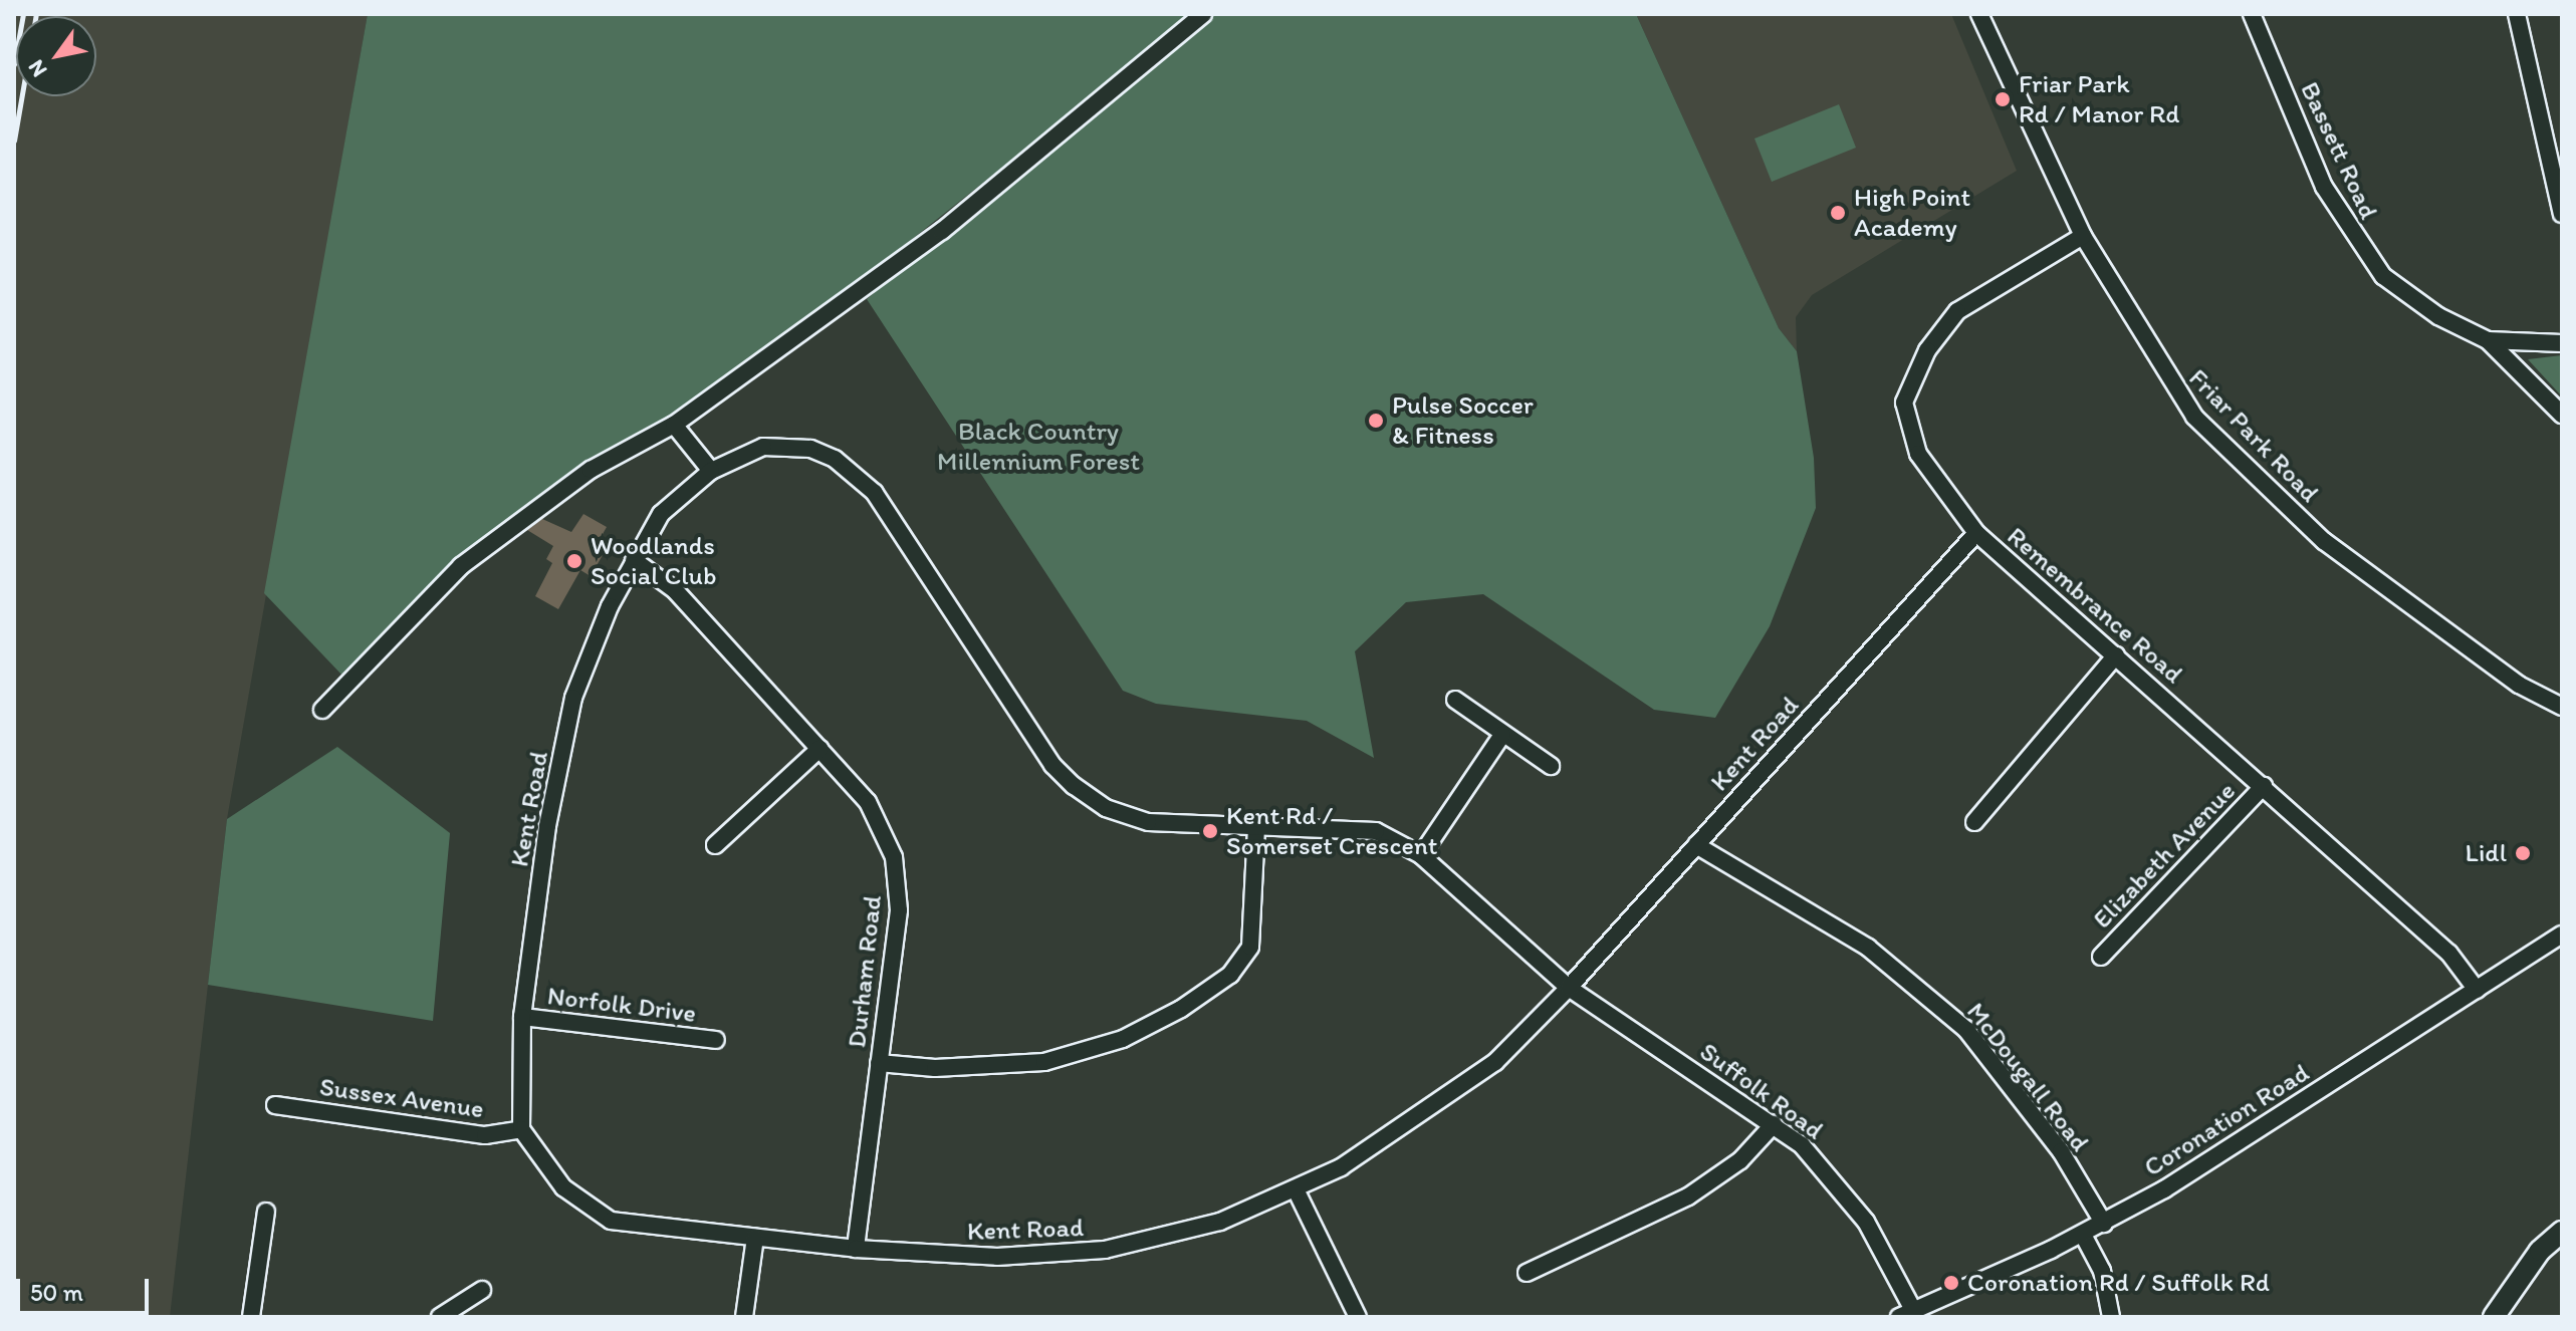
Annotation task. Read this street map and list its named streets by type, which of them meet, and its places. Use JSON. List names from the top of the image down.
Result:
{
  "streets": {
    "street": [
      "Bassett Road",
      "Friar Park Road",
      "Remembrance Road",
      "Kent Road",
      "Elizabeth Avenue",
      "Durham Road",
      "Norfolk Drive",
      "McDougall Road",
      "Suffolk Road",
      "Sussex Avenue",
      "Coronation Road"
    ]
  },
  "crossings": [
    ["Friar Park Road", "Remembrance Road"],
    ["Remembrance Road", "Kent Road"],
    ["Remembrance Road", "Elizabeth Avenue"],
    ["Remembrance Road", "Coronation Road"],
    ["Kent Road", "Durham Road"],
    ["Kent Road", "Norfolk Drive"],
    ["Kent Road", "McDougall Road"],
    ["Kent Road", "Suffolk Road"],
    ["Kent Road", "Sussex Avenue"],
    ["McDougall Road", "Coronation Road"],
    ["Suffolk Road", "Coronation Road"]
  ],
  "parks": ["Black Country Millennium Forest"],
  "places": [
    "Friar Park Rd / Manor Rd",
    "High Point Academy",
    "Pulse Soccer & Fitness",
    "Woodlands Social Club",
    "Kent Rd / Somerset Crescent",
    "Lidl",
    "Coronation Rd / Suffolk Rd"
  ],
  "scale_bar": "50 m",
  "north": "bottom left"
}
